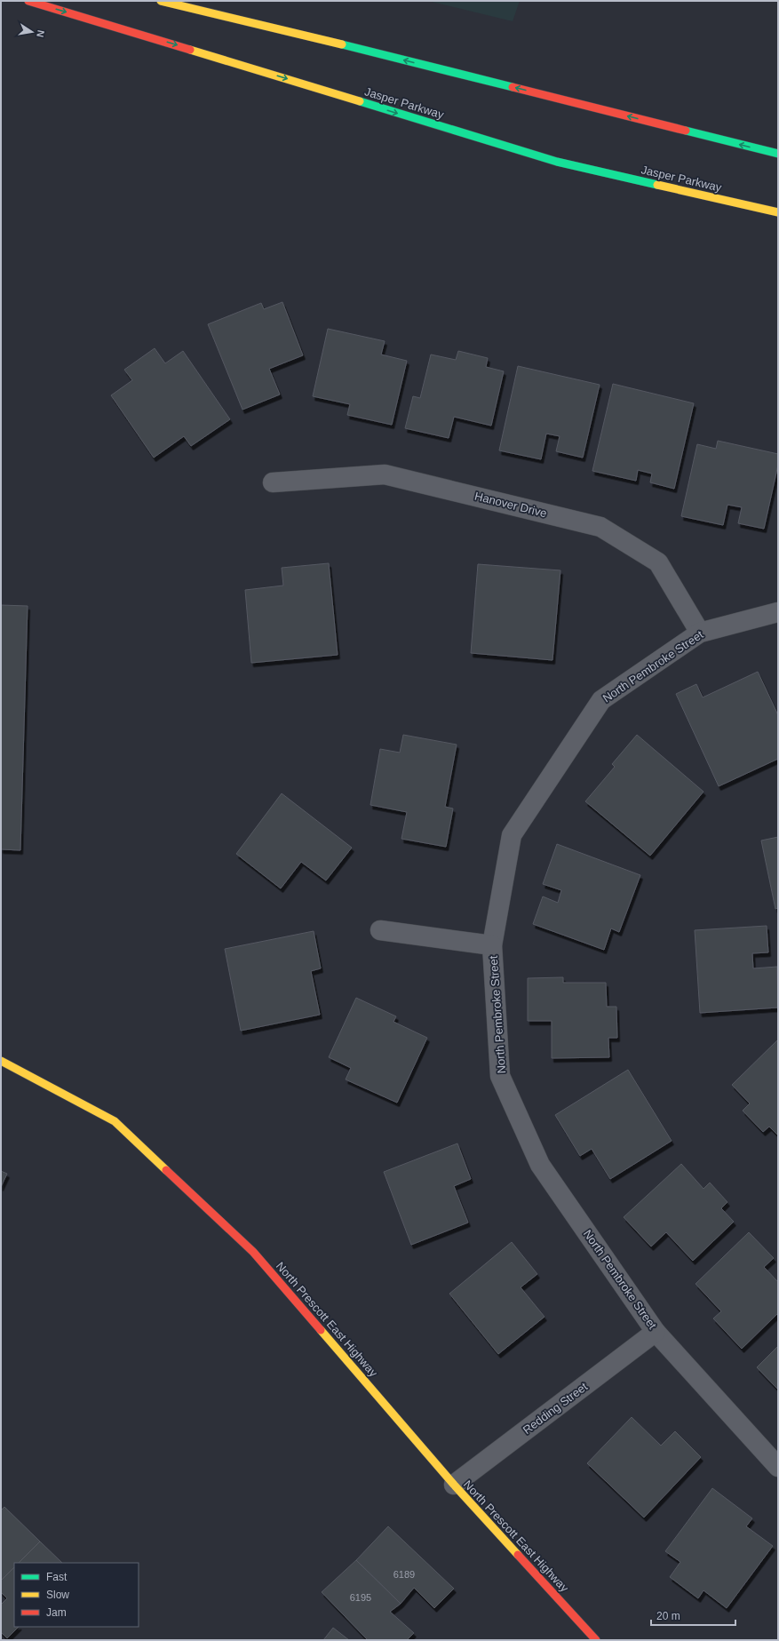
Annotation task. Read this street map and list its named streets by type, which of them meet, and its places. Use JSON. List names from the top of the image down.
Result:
{
  "streets": {
    "main road": ["Jasper Parkway", "North Prescott East Highway"],
    "street": ["Hanover Drive", "North Pembroke Street", "Redding Street"]
  },
  "crossings": [
    ["Hanover Drive", "North Pembroke Street"],
    ["North Pembroke Street", "Redding Street"],
    ["North Prescott East Highway", "Redding Street"]
  ],
  "house_numbers": ["6189", "6195"],
  "legend": ["Fast", "Slow", "Jam"],
  "scale_bar": "20 m",
  "north": "right"
}
